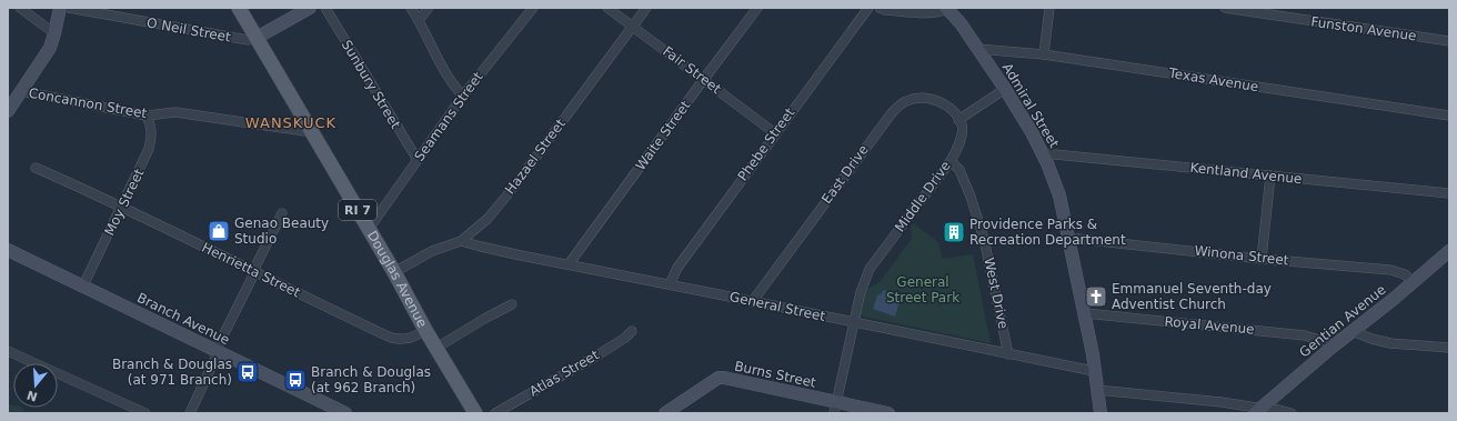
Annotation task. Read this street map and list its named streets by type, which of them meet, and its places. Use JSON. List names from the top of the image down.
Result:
{
  "streets": {
    "main road": [
      "Admiral Street",
      "RI 7",
      "Douglas Avenue",
      "Branch Avenue",
      "Gentian Avenue",
      "Burns Street"
    ],
    "street": [
      "Funston Avenue",
      "O Neil Street",
      "Fair Street",
      "Texas Avenue",
      "Sunbury Street",
      "Concannon Street",
      "Seamans Street",
      "Waite Street",
      "Phebe Street",
      "Hazael Street",
      "Kentland Avenue",
      "East Drive",
      "Middle Drive",
      "Moy Street",
      "Winona Street",
      "Henrietta Street",
      "West Drive",
      "General Street",
      "Royal Avenue",
      "Atlas Street"
    ]
  },
  "crossings": [
    ["O Neil Street", "Douglas Avenue"],
    ["Fair Street", "Waite Street"],
    ["Fair Street", "Phebe Street"],
    ["Fair Street", "Hazael Street"],
    ["Texas Avenue", "Admiral Street"],
    ["Sunbury Street", "Seamans Street"],
    ["Concannon Street", "Moy Street"],
    ["Concannon Street", "Douglas Avenue"],
    ["Admiral Street", "Kentland Avenue"],
    ["Admiral Street", "Winona Street"],
    ["Admiral Street", "General Street"],
    ["Admiral Street", "Royal Avenue"],
    ["Seamans Street", "Douglas Avenue"],
    ["Waite Street", "General Street"],
    ["Phebe Street", "General Street"],
    ["Hazael Street", "Douglas Avenue"],
    ["Hazael Street", "General Street"],
    ["East Drive", "Middle Drive"],
    ["East Drive", "General Street"],
    ["Middle Drive", "West Drive"],
    ["Middle Drive", "General Street"],
    ["Middle Drive", "Burns Street"],
    ["Moy Street", "Henrietta Street"],
    ["Moy Street", "Branch Avenue"],
    ["Winona Street", "Gentian Avenue"],
    ["Henrietta Street", "Douglas Avenue"],
    ["West Drive", "General Street"],
    ["Gentian Avenue", "Royal Avenue"]
  ],
  "districts": ["WANSKUCK"],
  "parks": ["General Street Park"],
  "places": {
    "shop": ["Genao Beauty Studio"],
    "building": ["Providence Parks & Recreation Department"],
    "church": ["Emmanuel Seventh-day Adventist Church"],
    "bus stop": ["Branch & Douglas (at 971 Branch)", "Branch & Douglas (at 962 Branch)"]
  },
  "north": "bottom"
}
